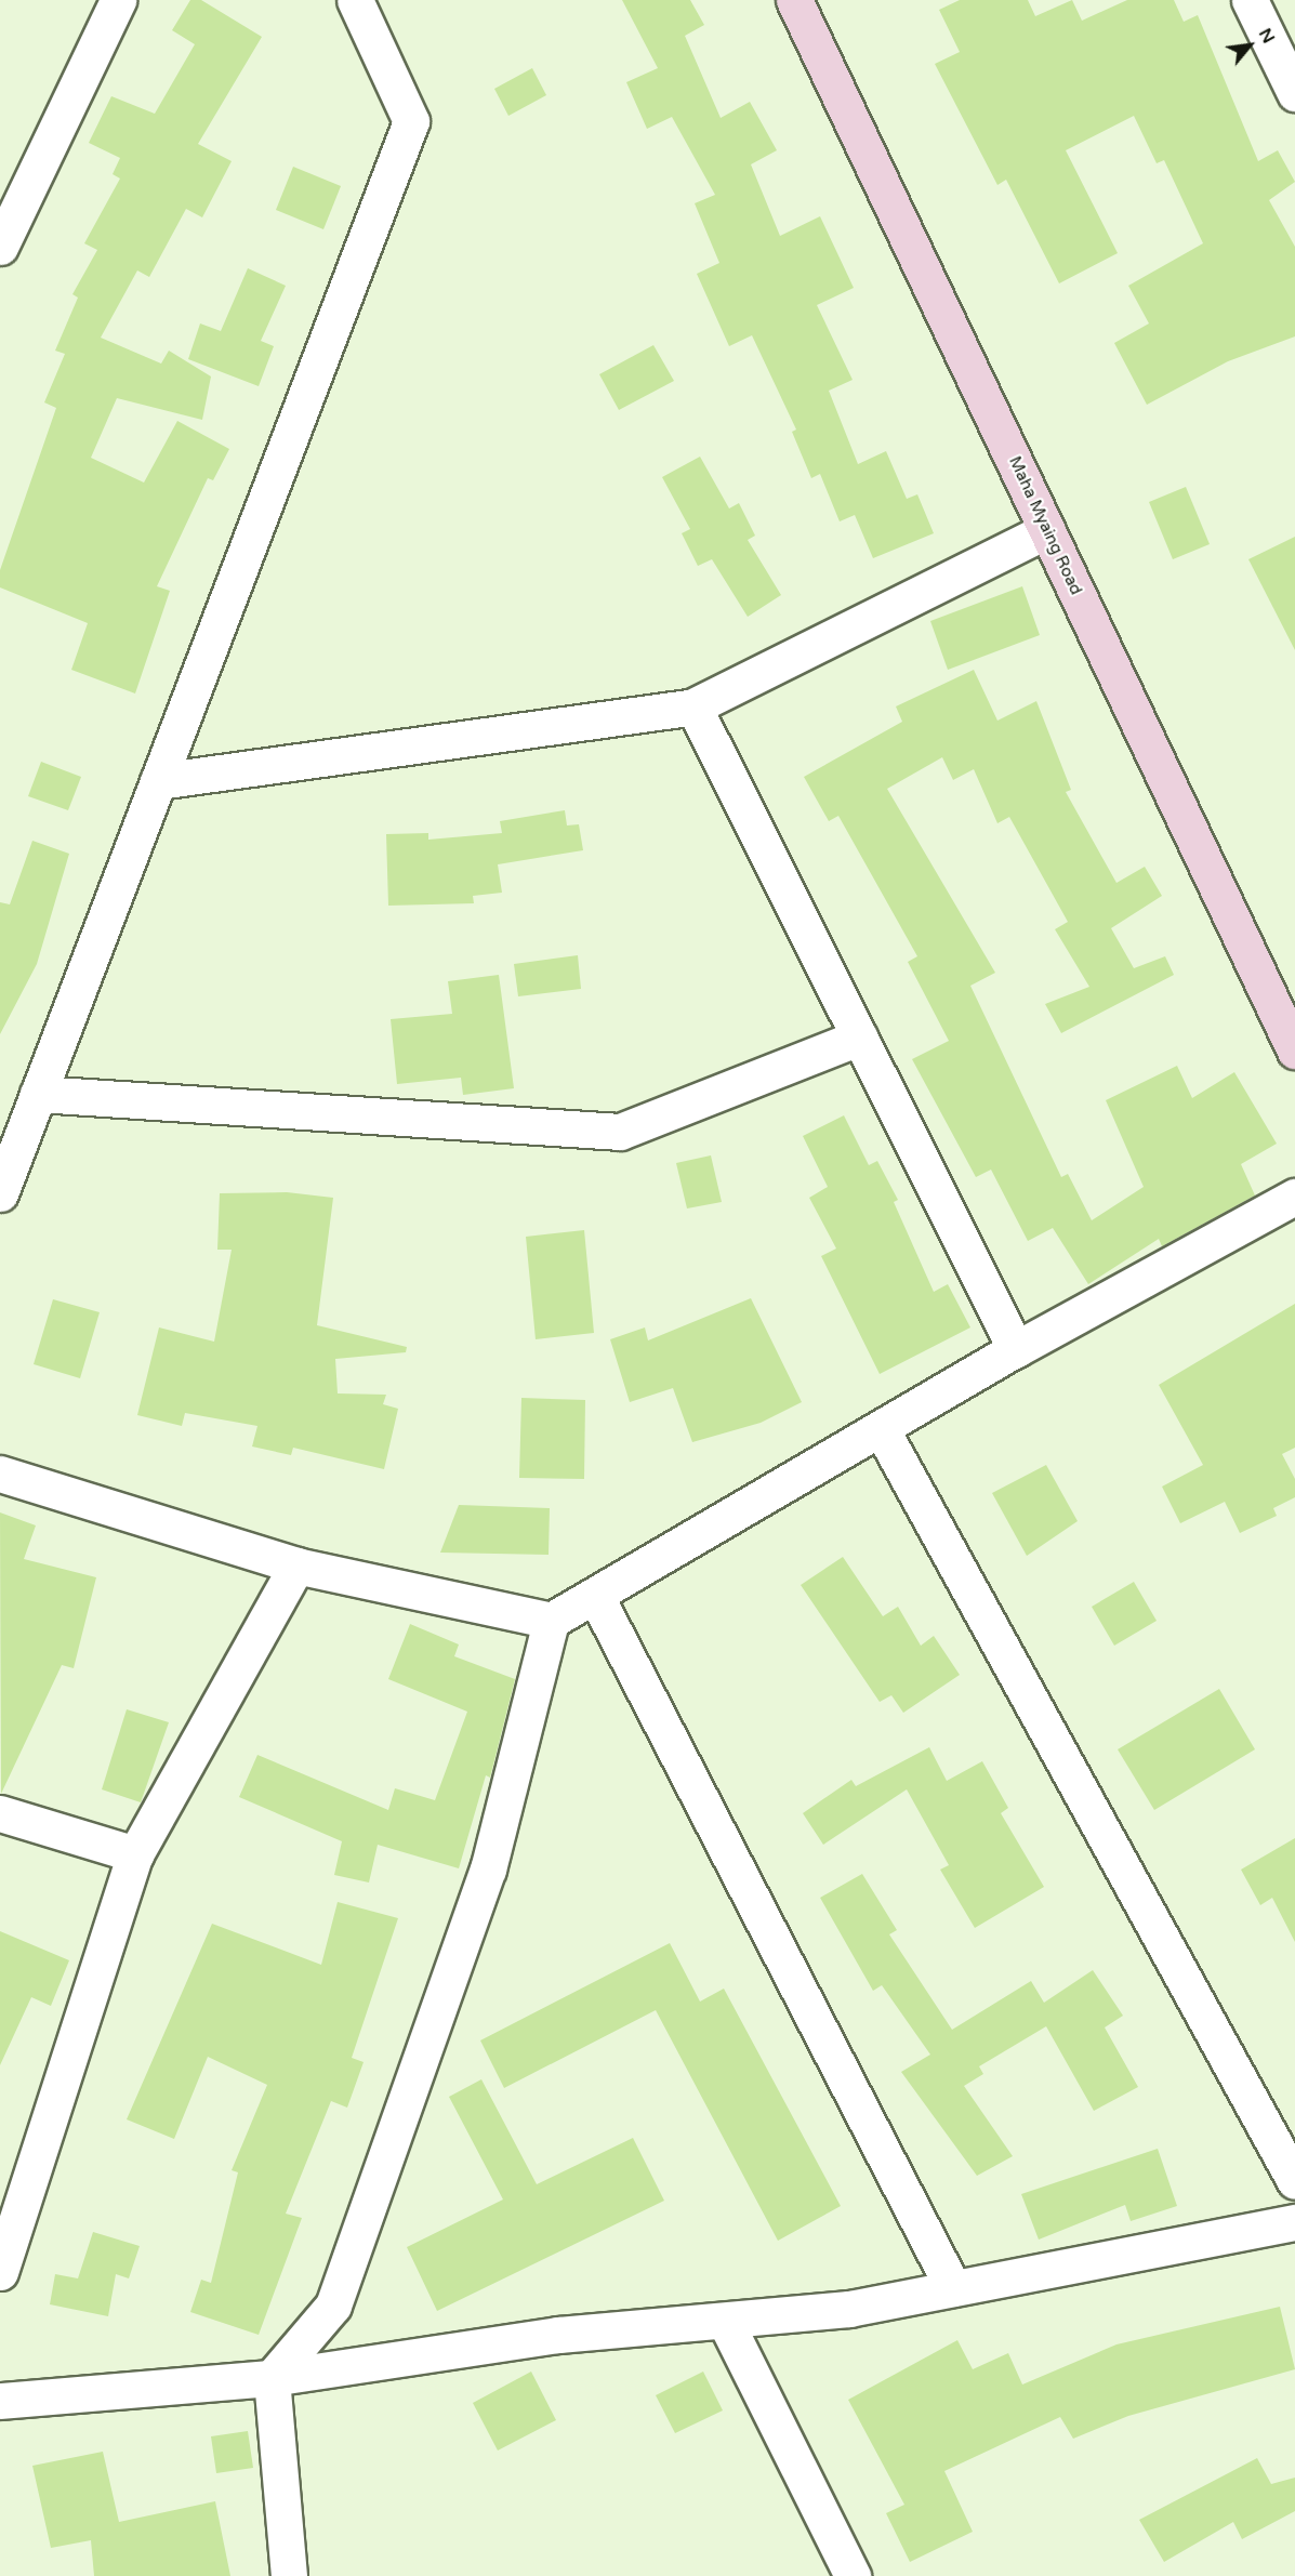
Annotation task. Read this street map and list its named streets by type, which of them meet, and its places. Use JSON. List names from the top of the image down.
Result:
{
  "streets": {
    "street": ["Maha Myaing Road"]
  },
  "north": "top right"
}
